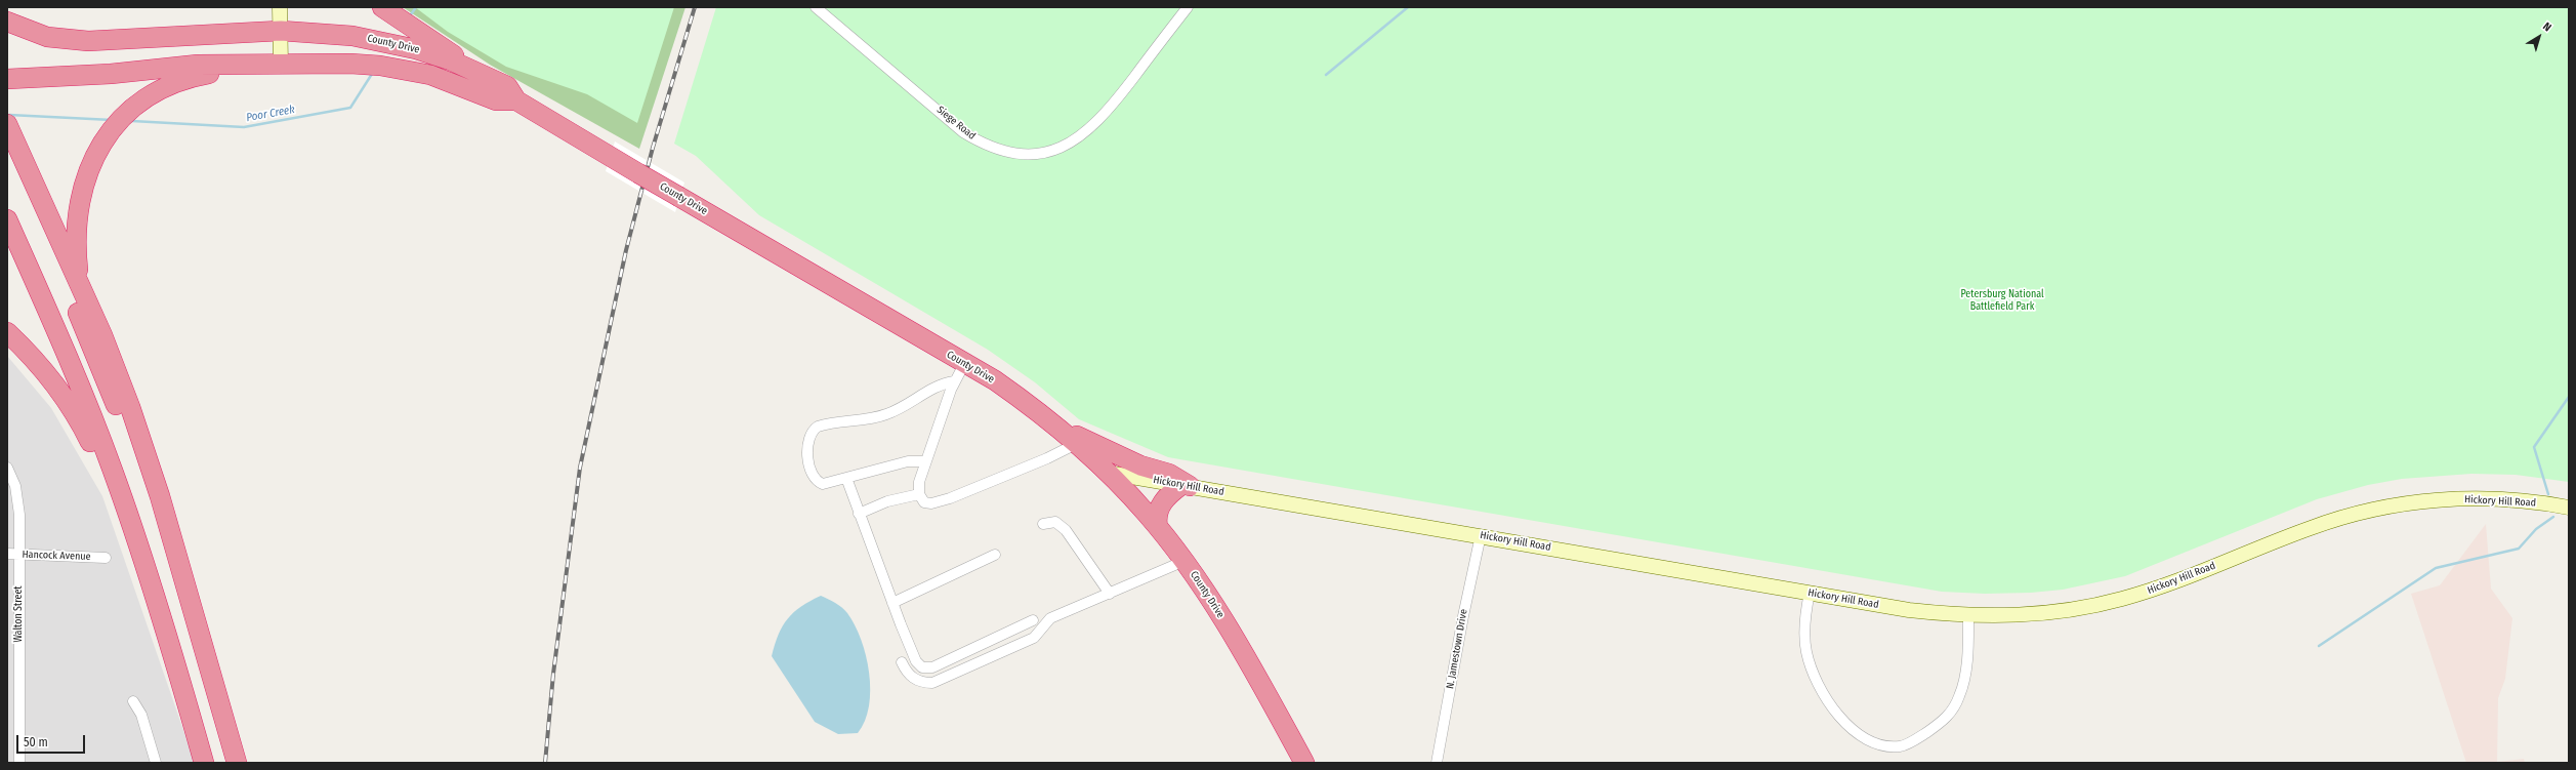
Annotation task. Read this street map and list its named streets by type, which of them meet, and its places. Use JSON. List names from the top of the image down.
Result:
{
  "streets": {
    "highway": ["County Drive"],
    "street": [
      "Siege Road",
      "Hickory Hill Road",
      "Hancock Avenue",
      "Walton Street",
      "N. Jamestown Drive"
    ]
  },
  "crossings": [
    ["County Drive", "Hickory Hill Road"],
    ["Hickory Hill Road", "N. Jamestown Drive"],
    ["Hancock Avenue", "Walton Street"]
  ],
  "water": ["Poor Creek"],
  "parks": ["Petersburg National Battlefield Park"],
  "scale_bar": "50 m",
  "north": "top right"
}
